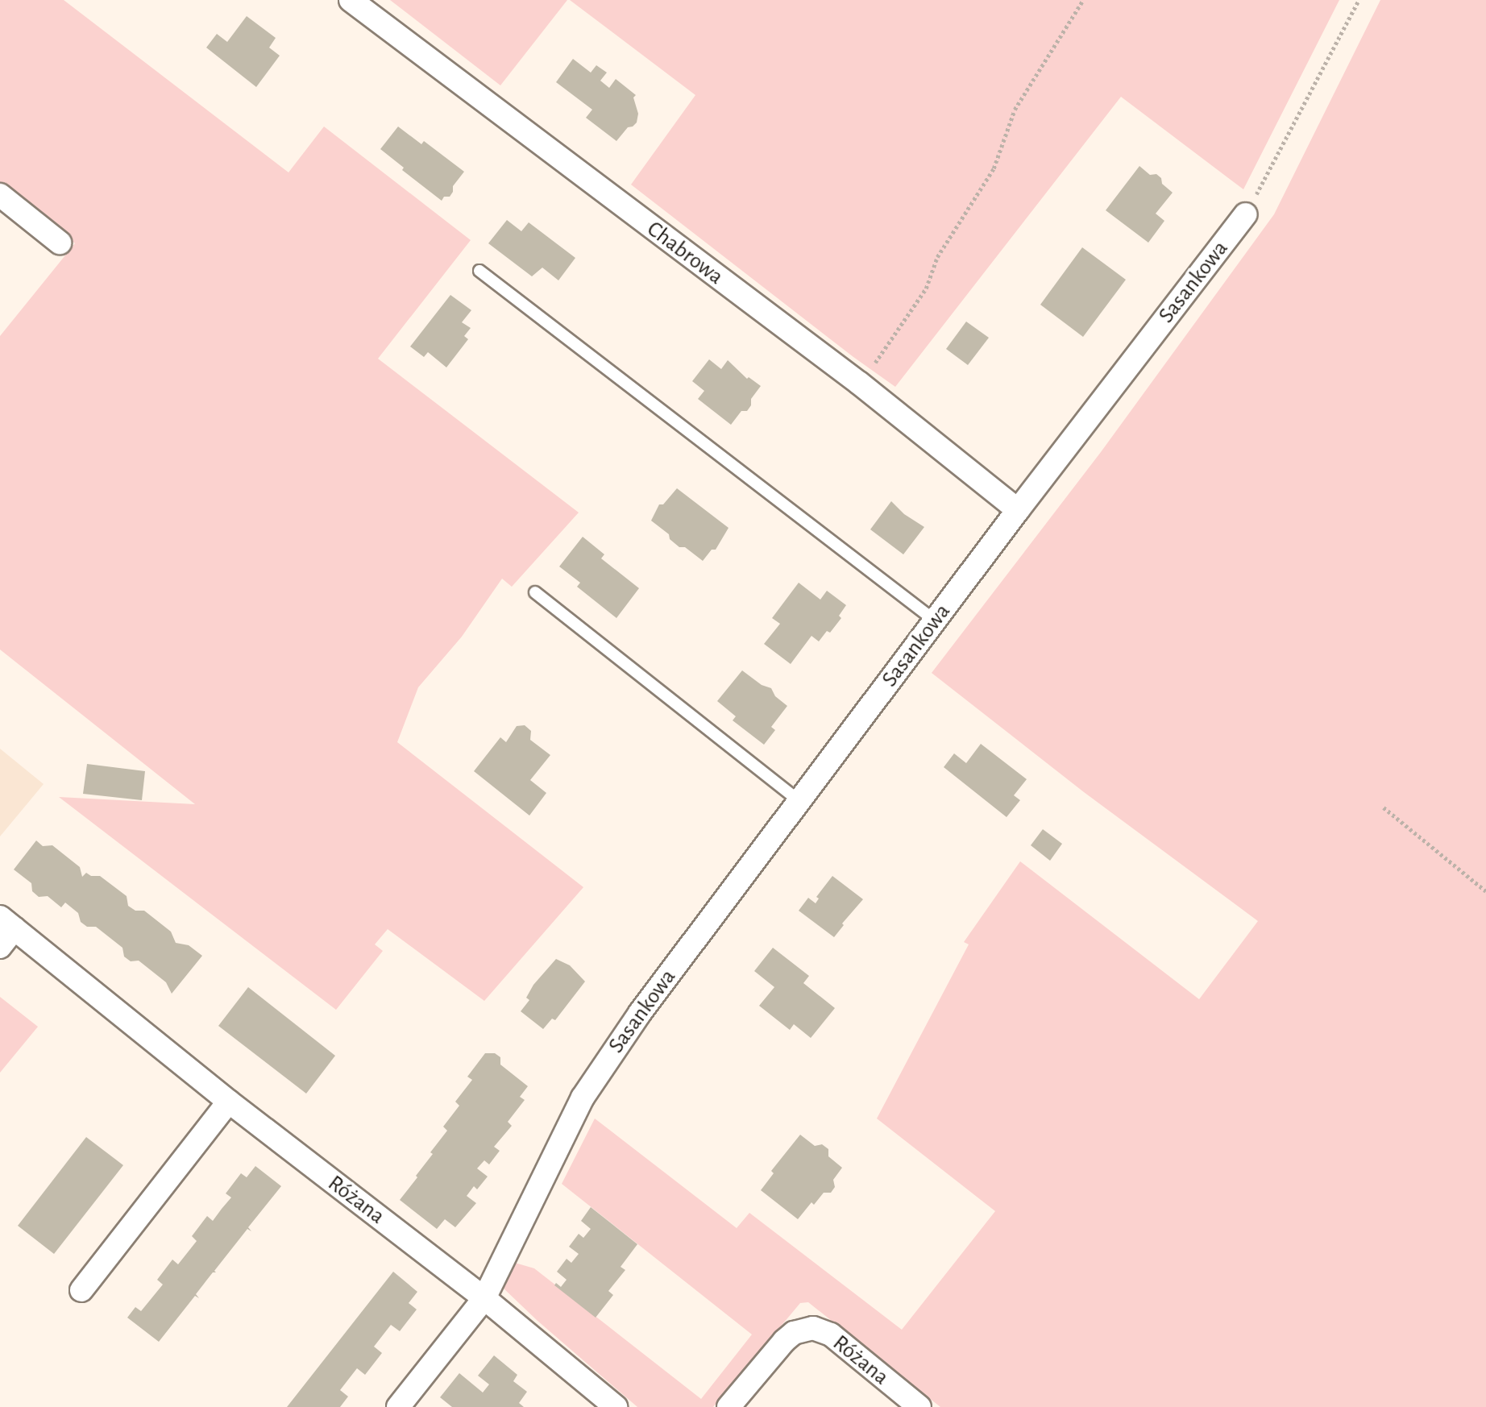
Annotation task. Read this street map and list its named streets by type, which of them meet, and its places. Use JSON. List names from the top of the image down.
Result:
{
  "streets": {
    "street": ["Chabrowa", "Sasankowa", "Różana"]
  },
  "crossings": [
    ["Chabrowa", "Sasankowa"],
    ["Sasankowa", "Różana"]
  ]
}
